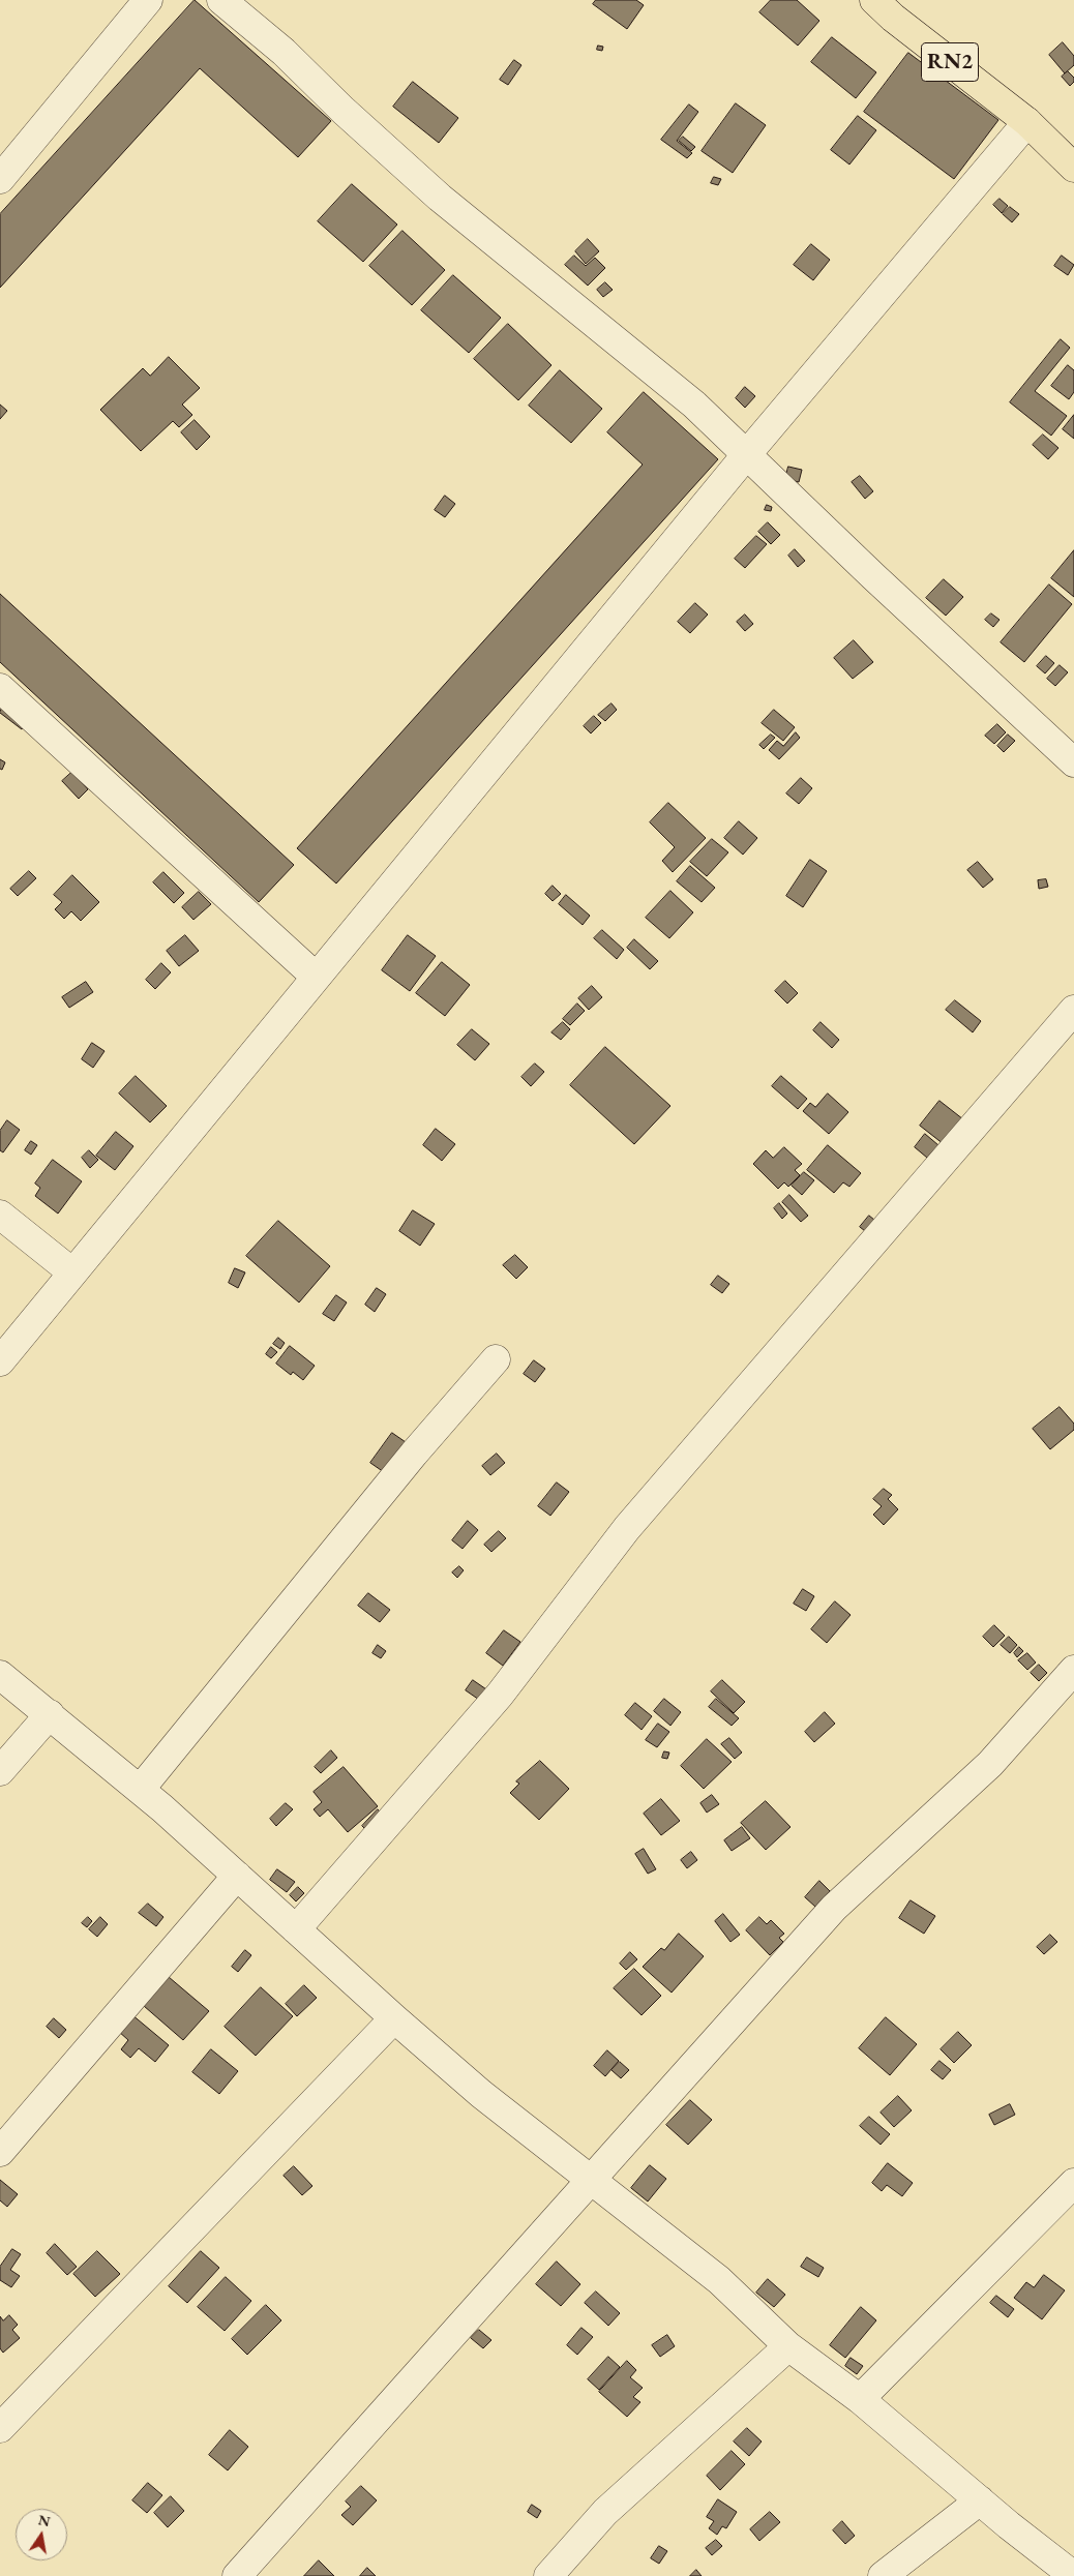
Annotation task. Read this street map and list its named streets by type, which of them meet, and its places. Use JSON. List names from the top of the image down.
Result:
{
  "streets": {
    "highway": ["RN2"]
  },
  "north": "top"
}
